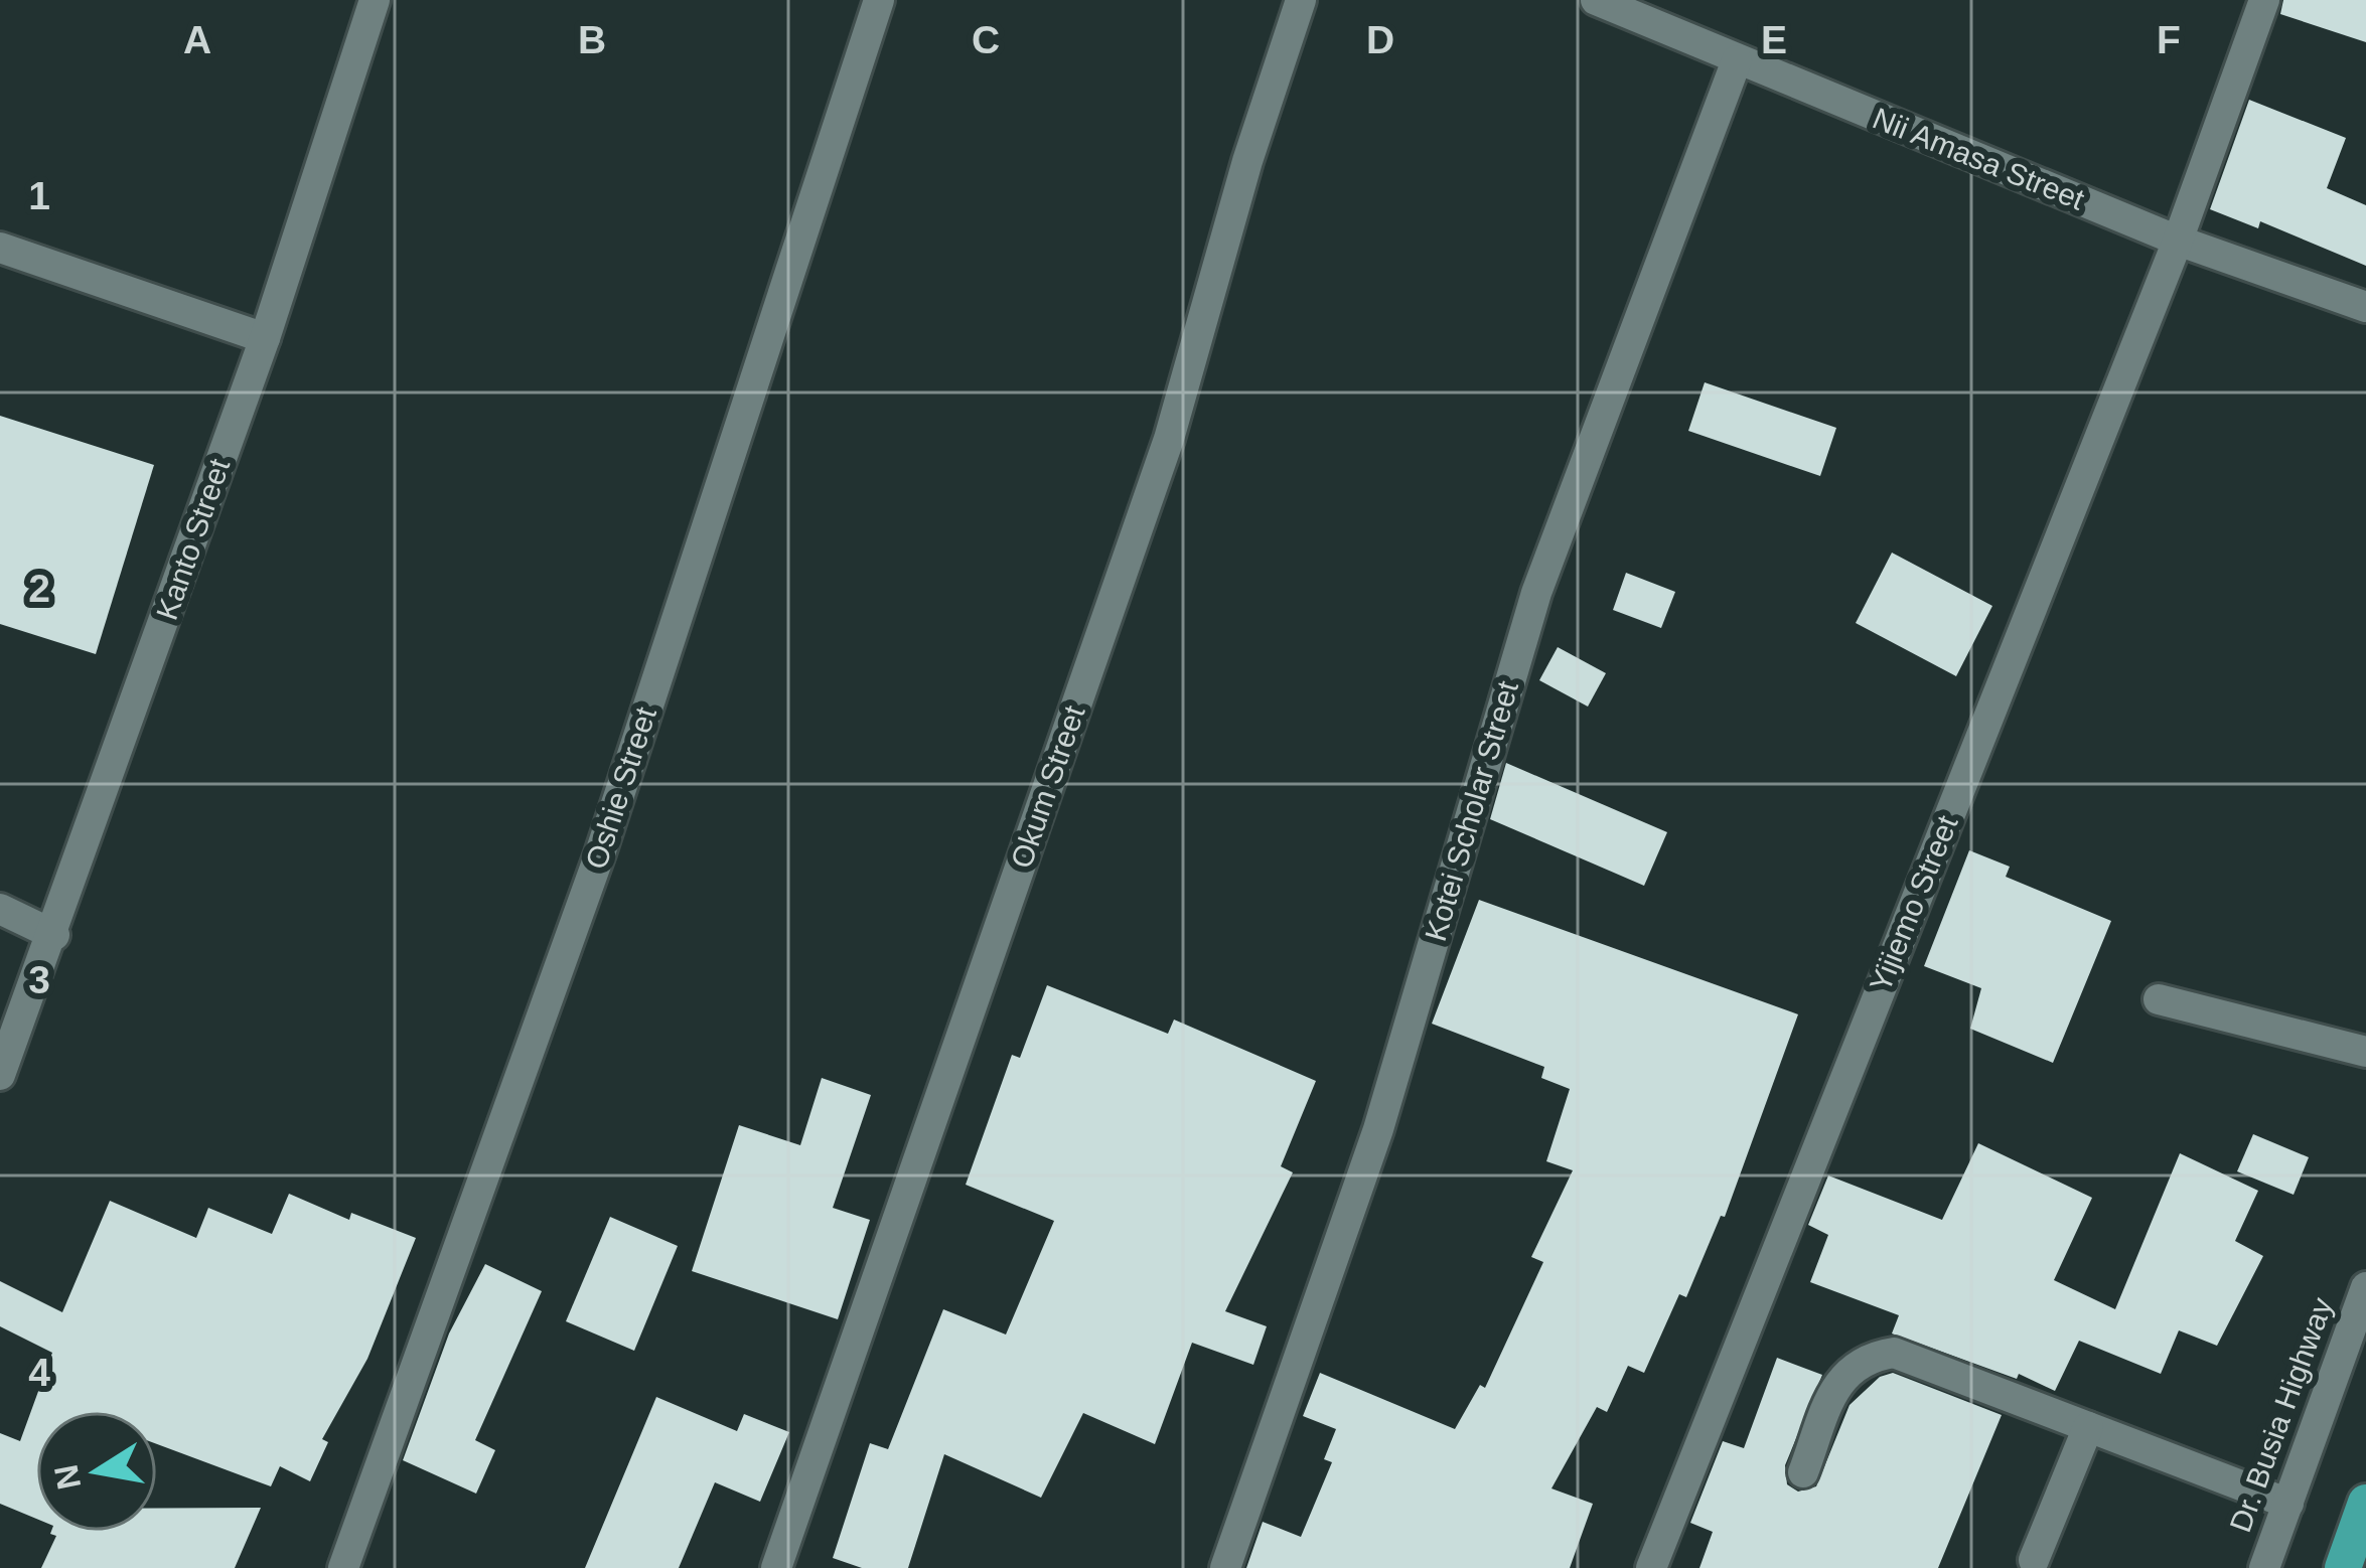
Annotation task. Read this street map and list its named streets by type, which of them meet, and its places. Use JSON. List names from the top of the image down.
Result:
{
  "streets": {
    "street": [
      "Nii Amasa Street",
      "Kanto Street",
      "Okum Street",
      "Oshie Street",
      "Kotei Scholar Street",
      "Yijiemo Street",
      "Dr. Busia Highway"
    ]
  },
  "crossings": [
    ["Nii Amasa Street", "Kotei Scholar Street"],
    ["Nii Amasa Street", "Yijiemo Street"]
  ],
  "north": "left",
  "grid": {
    "columns": [
      "A",
      "B",
      "C",
      "D",
      "E",
      "F"
    ],
    "rows": [
      "1",
      "2",
      "3",
      "4"
    ]
  }
}
